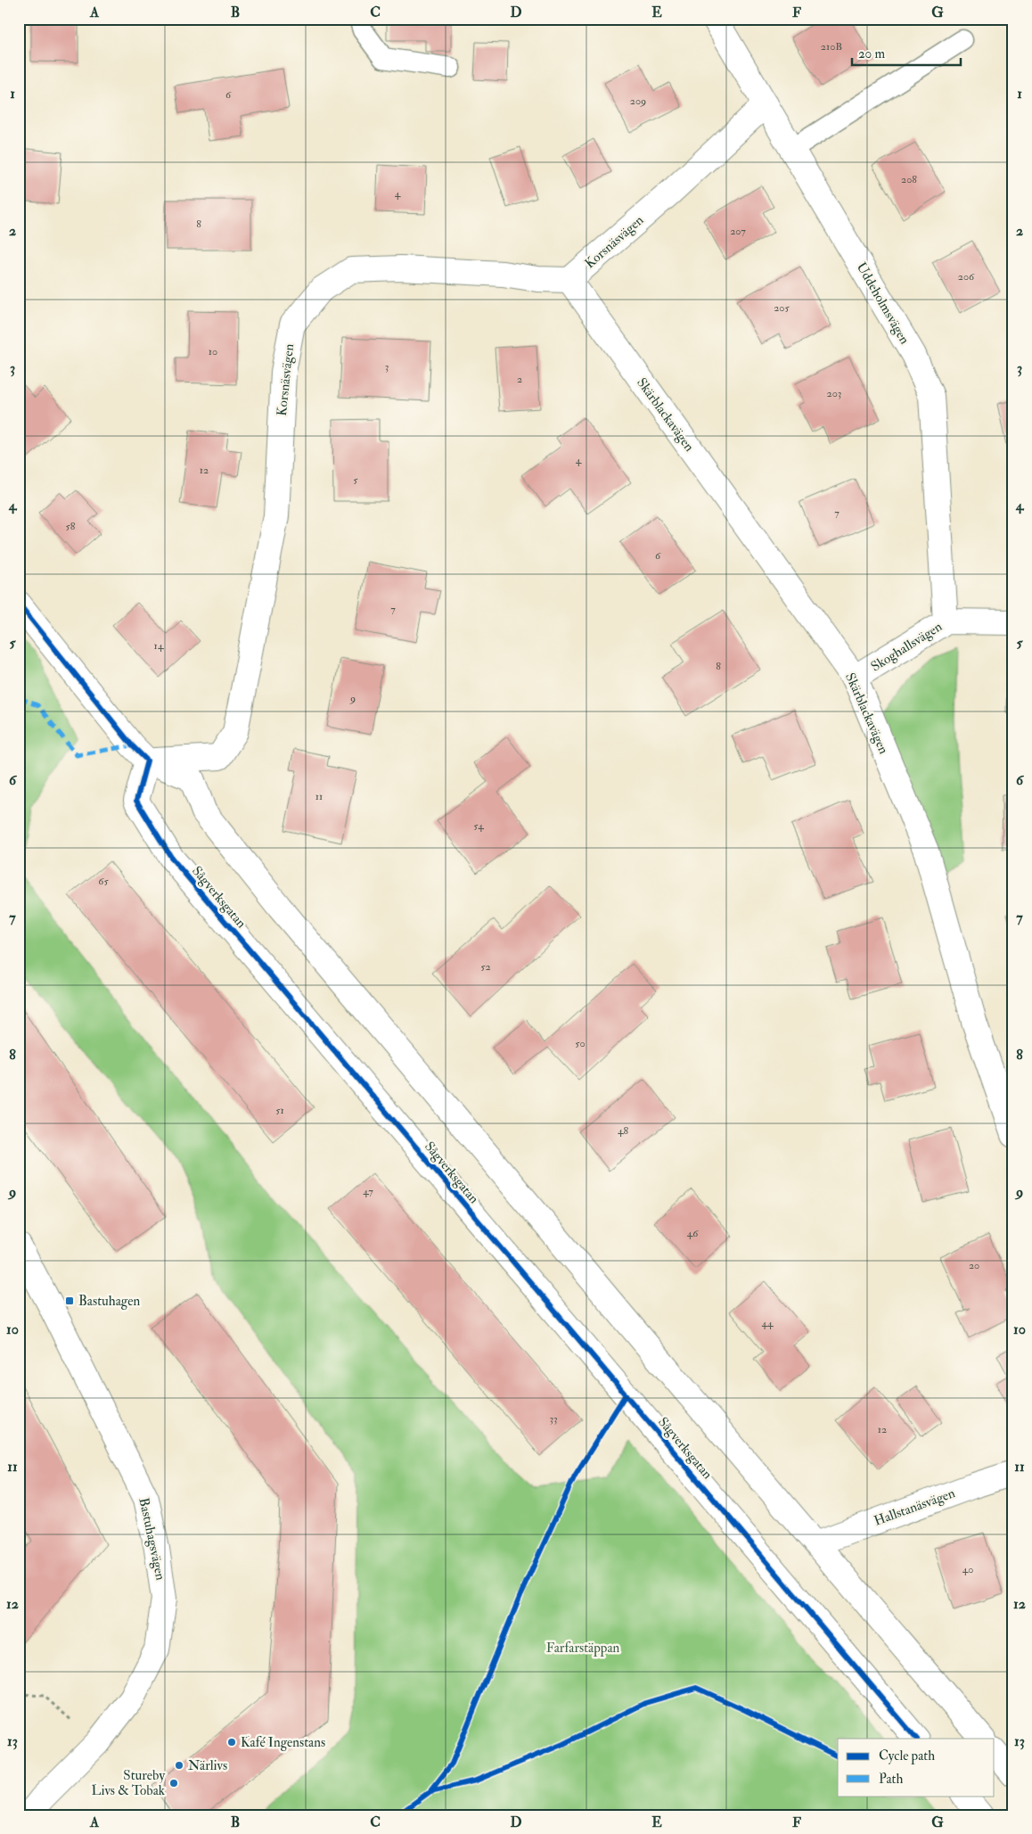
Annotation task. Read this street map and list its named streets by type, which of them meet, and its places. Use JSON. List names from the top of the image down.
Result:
{
  "streets": {
    "street": [
      "Korsnäsvägen",
      "Uddeholmsvägen",
      "Skärblackavägen",
      "Skoghallsvägen",
      "Sågverksgatan",
      "Hallstanäsvägen",
      "Bastuhagsvägen"
    ]
  },
  "crossings": [
    ["Korsnäsvägen", "Uddeholmsvägen"],
    ["Korsnäsvägen", "Skärblackavägen"],
    ["Korsnäsvägen", "Sågverksgatan"],
    ["Uddeholmsvägen", "Skoghallsvägen"],
    ["Skärblackavägen", "Skoghallsvägen"]
  ],
  "parks": ["Farfarstäppan"],
  "places": {
    "transit": ["Bastuhagen"],
    "other": ["Kafé Ingenstans", "Närlivs", "Stureby Livs & Tobak"]
  },
  "house_numbers": [
    "210B",
    "6",
    "209",
    "208",
    "4",
    "8",
    "207",
    "206",
    "205",
    "10",
    "3",
    "2",
    "203",
    "4",
    "12",
    "5",
    "7",
    "58",
    "6",
    "7",
    "14",
    "8",
    "9",
    "11",
    "54",
    "65",
    "52",
    "50",
    "51",
    "48",
    "47",
    "46",
    "20",
    "44",
    "33",
    "12",
    "40"
  ],
  "legend": ["Cycle path", "Path"],
  "scale_bar": "20 m",
  "grid": {
    "columns": [
      "A",
      "B",
      "C",
      "D",
      "E",
      "F",
      "G"
    ],
    "rows": [
      "1",
      "2",
      "3",
      "4",
      "5",
      "6",
      "7",
      "8",
      "9",
      "10",
      "11",
      "12",
      "13"
    ]
  }
}
